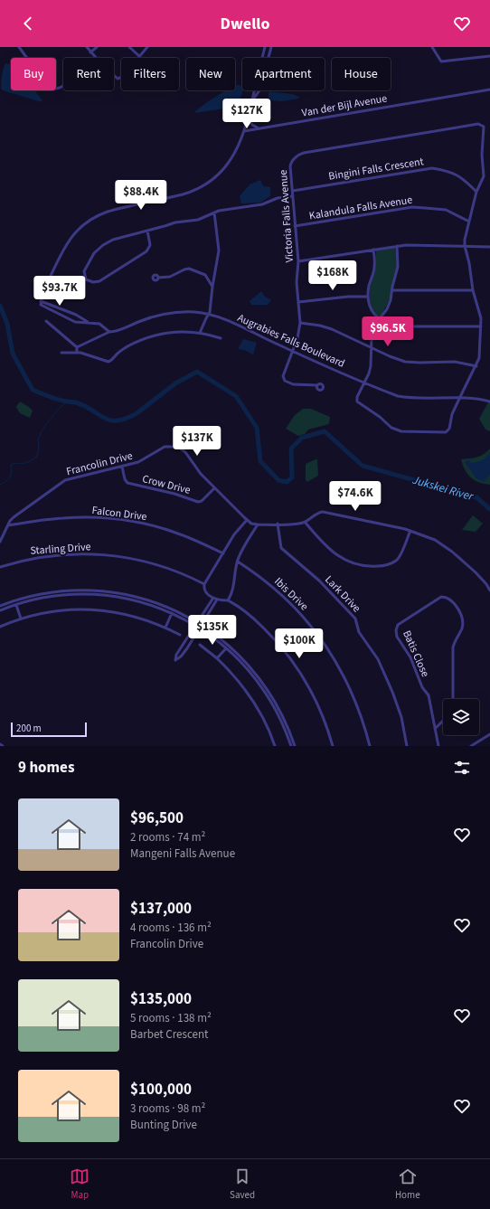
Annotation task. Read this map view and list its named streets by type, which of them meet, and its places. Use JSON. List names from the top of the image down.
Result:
{
  "streets": {
    "street": [
      "Van der Bijl Avenue",
      "Bingini Falls Crescent",
      "Kalandula Falls Avenue",
      "Victoria Falls Avenue",
      "Augrabies Falls Boulevard",
      "Francolin Drive",
      "Crow Drive",
      "Falcon Drive",
      "Starling Drive",
      "Ibis Drive",
      "Lark Drive",
      "Batis Close"
    ]
  },
  "crossings": [
    ["Bingini Falls Crescent", "Victoria Falls Avenue"],
    ["Kalandula Falls Avenue", "Victoria Falls Avenue"],
    ["Victoria Falls Avenue", "Augrabies Falls Boulevard"],
    ["Francolin Drive", "Crow Drive"],
    ["Francolin Drive", "Falcon Drive"],
    ["Francolin Drive", "Lark Drive"]
  ],
  "water": ["Jukskei River"],
  "scale_bar": "200 m",
  "page": {
    "header": "Dwello",
    "chip": [
      "Buy",
      "Rent",
      "Filters",
      "New",
      "Apartment",
      "House"
    ],
    "price": [
      "$127K",
      "$88.4K",
      "$168K",
      "$93.7K",
      "$96.5K",
      "$137K",
      "$74.6K",
      "$135K",
      "$100K"
    ],
    "scale": "200 m",
    "heading": "9 homes",
    "list": [
      {
        "name": "$96,500",
        "note": "2 rooms · 74 m² · Mangeni Falls Avenue"
      },
      {
        "name": "$137,000",
        "note": "4 rooms · 136 m² · Francolin Drive"
      },
      {
        "name": "$135,000",
        "note": "5 rooms · 138 m² · Barbet Crescent"
      },
      {
        "name": "$100,000",
        "note": "3 rooms · 98 m² · Bunting Drive"
      }
    ],
    "tabs": ["Map", "Saved", "Home"]
  }
}
